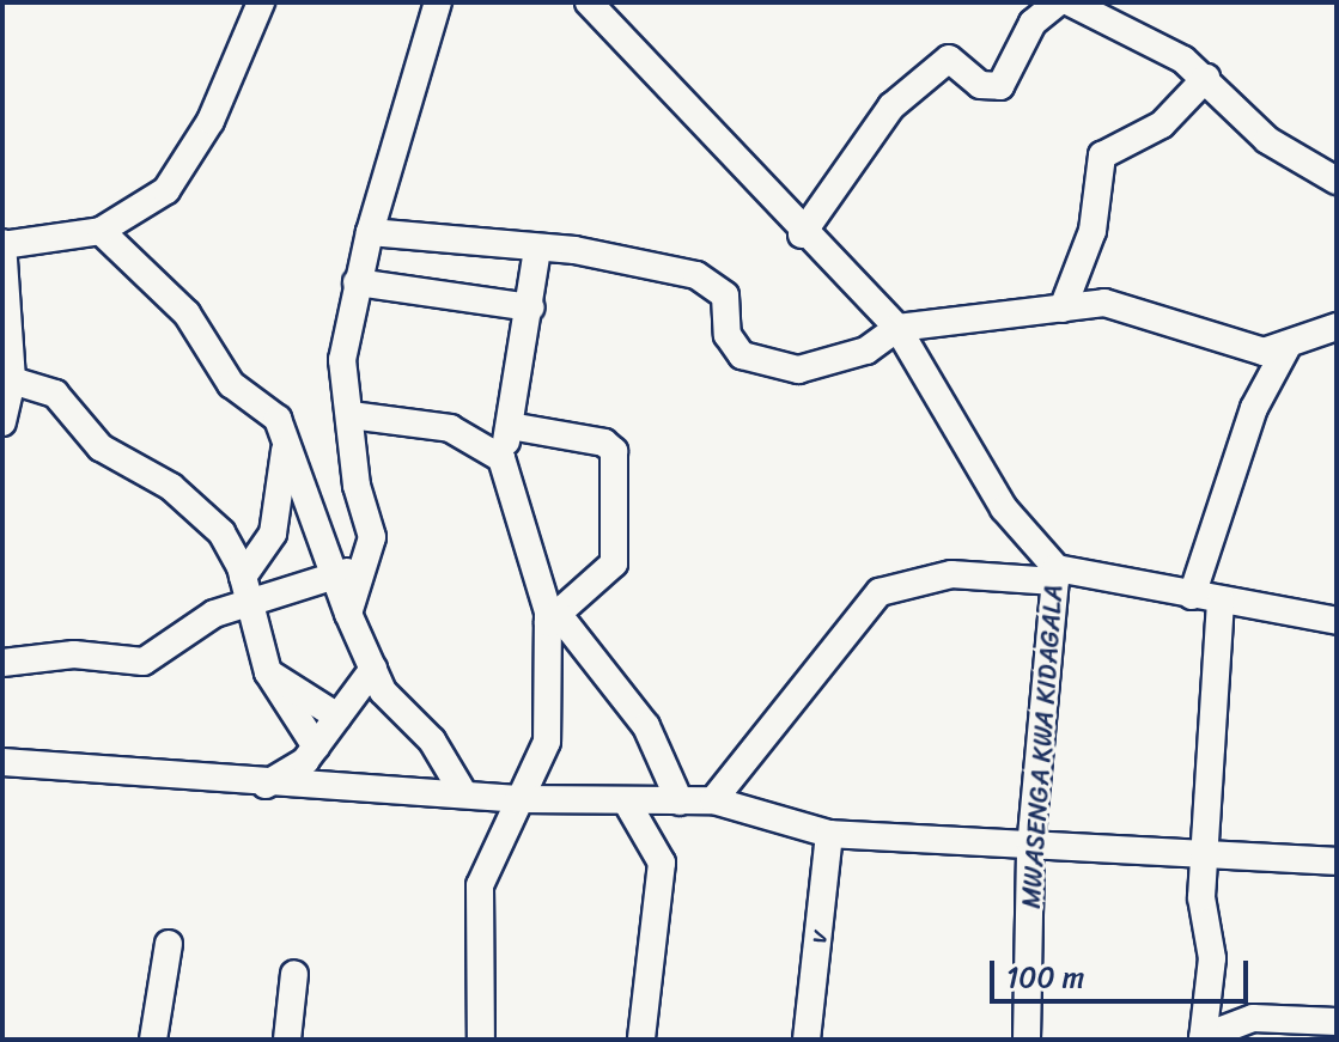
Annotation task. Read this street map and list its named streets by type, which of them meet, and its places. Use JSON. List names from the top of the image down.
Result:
{
  "streets": {
    "street": ["MWASENGA KWA KIDAGALA", "v"]
  },
  "scale_bar": "100 m"
}
